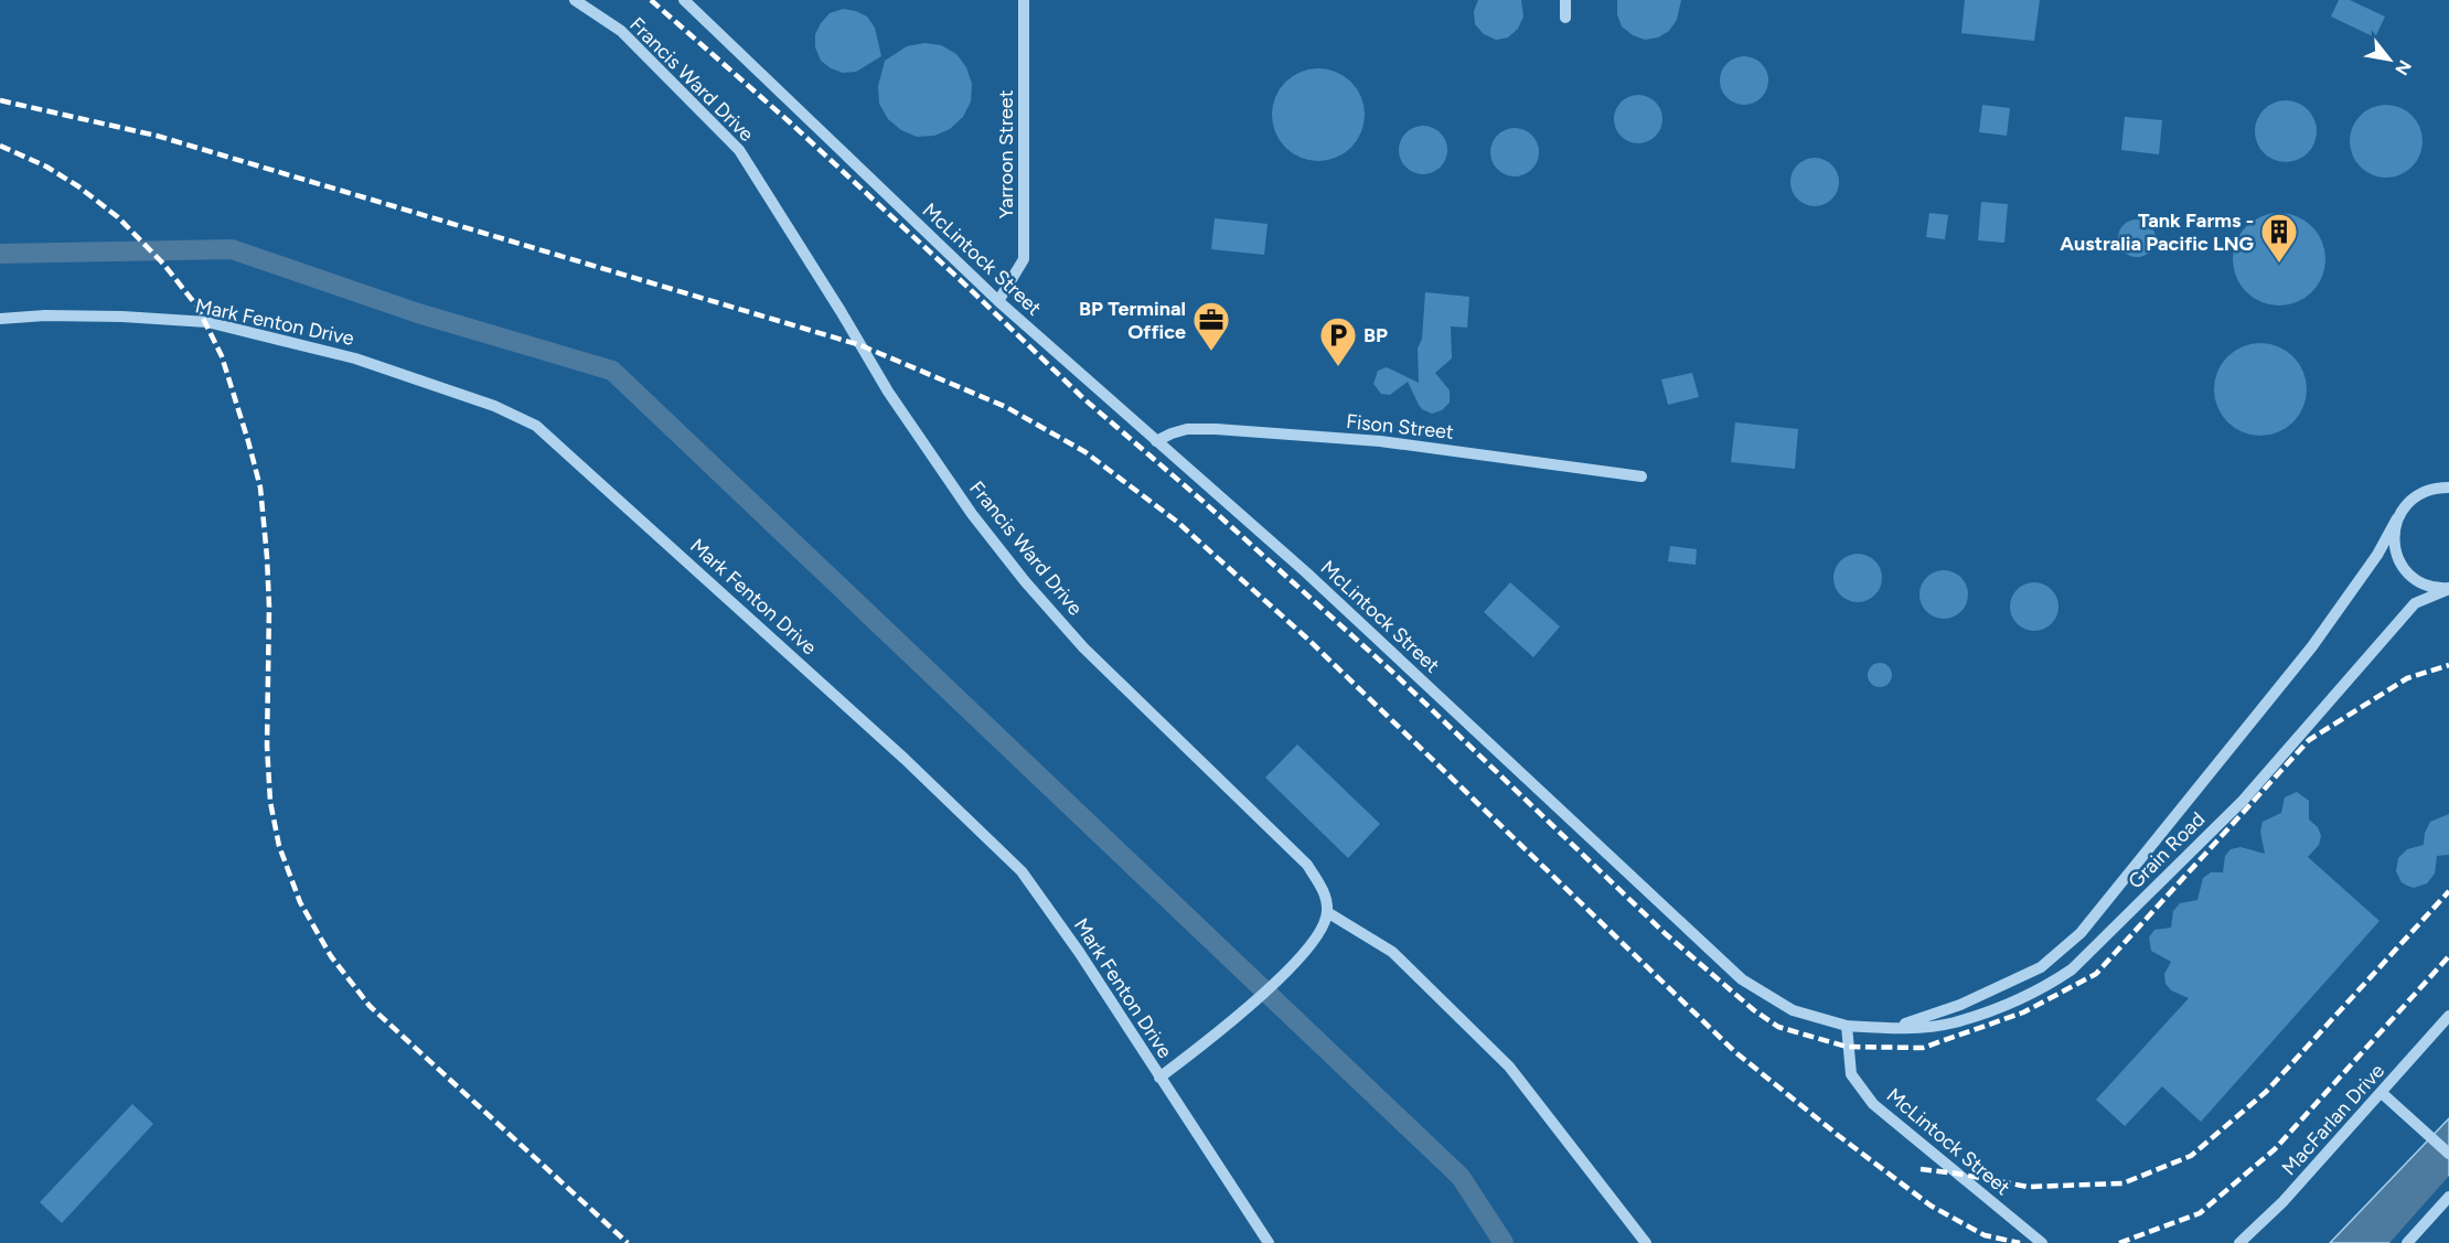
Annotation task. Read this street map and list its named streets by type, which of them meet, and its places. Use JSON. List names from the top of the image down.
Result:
{
  "streets": {
    "street": [
      "Francis Ward Drive",
      "Yarroon Street",
      "McLintock Street",
      "Mark Fenton Drive",
      "Fison Street",
      "Grain Road",
      "MacFarlan Drive"
    ]
  },
  "crossings": [
    ["Yarroon Street", "McLintock Street"],
    ["McLintock Street", "Fison Street"],
    ["McLintock Street", "Grain Road"]
  ],
  "places": {
    "building": ["Tank Farms - Australia Pacific LNG"],
    "office": ["BP Terminal Office"],
    "parking": ["BP"]
  },
  "north": "bottom right"
}
